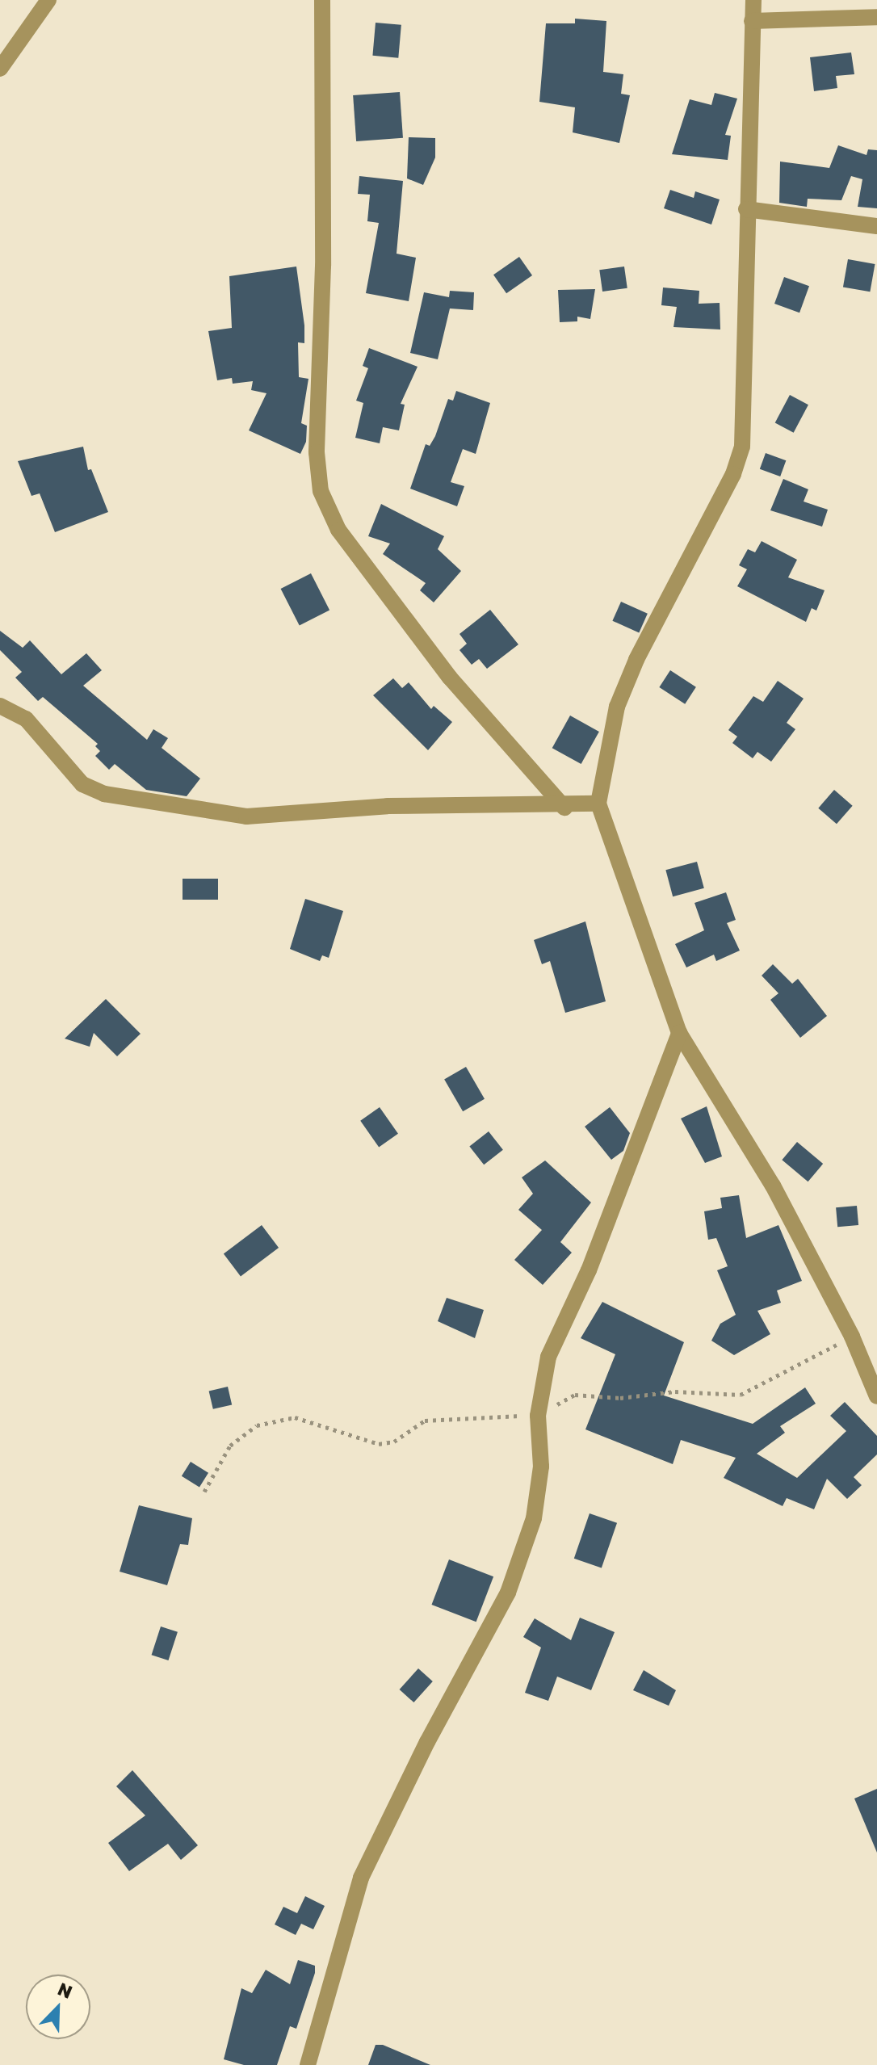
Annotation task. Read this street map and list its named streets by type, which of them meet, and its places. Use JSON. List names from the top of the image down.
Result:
{
  "north": "top right"
}
